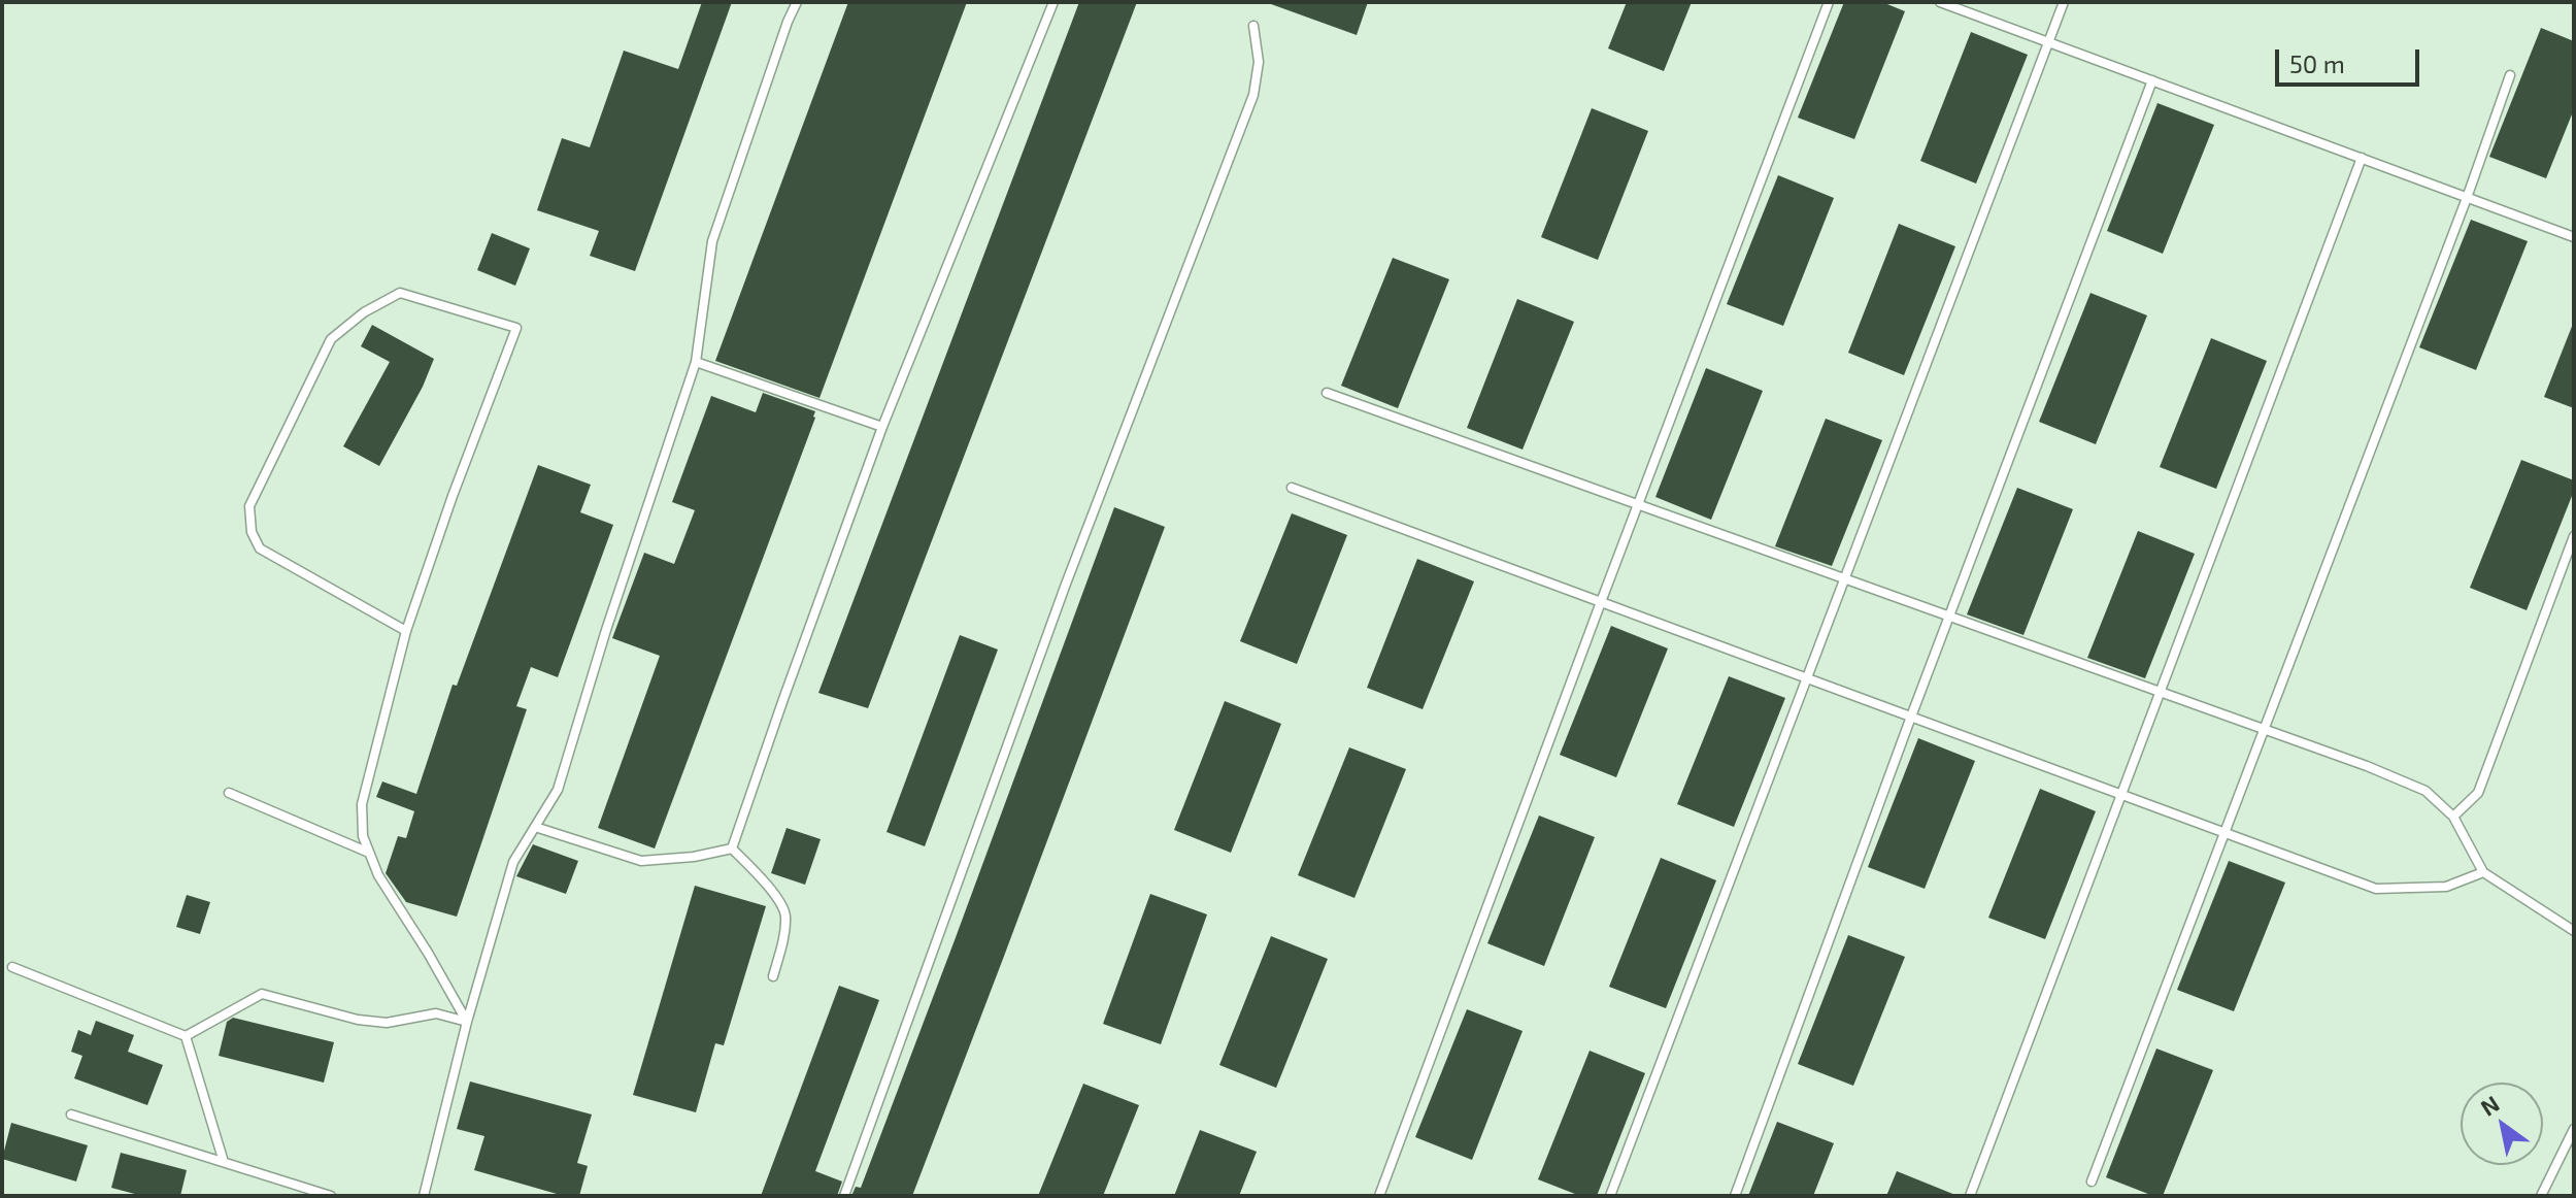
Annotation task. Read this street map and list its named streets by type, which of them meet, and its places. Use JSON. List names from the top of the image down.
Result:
{
  "scale_bar": "50 m",
  "north": "top left"
}
